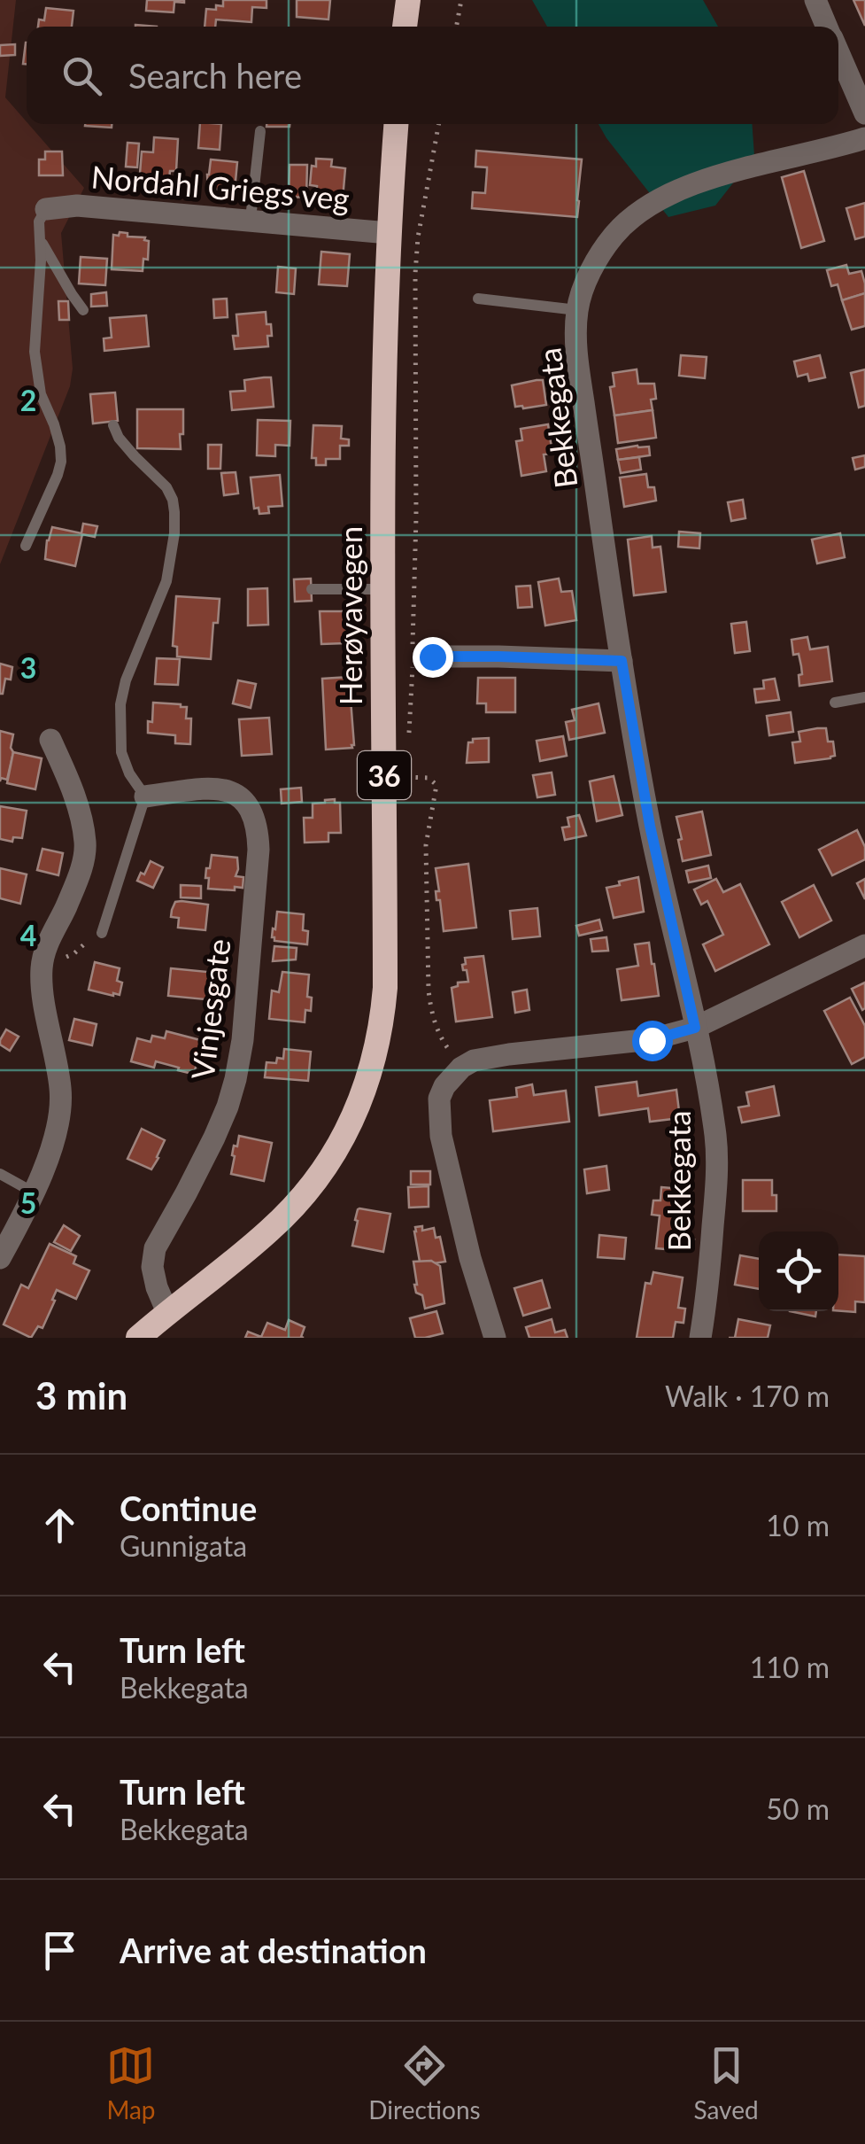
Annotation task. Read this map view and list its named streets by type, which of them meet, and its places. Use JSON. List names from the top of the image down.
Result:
{
  "streets": {
    "highway": ["Herøyavegen", "36"],
    "street": ["Nordahl Griegs veg", "Bekkegata", "Vinjesgate"]
  },
  "crossings": [
    ["Nordahl Griegs veg", "Herøyavegen"],
    ["Herøyavegen", "Vinjesgate"]
  ],
  "page": {
    "search": "Search here",
    "heading": ["3 min", "Walk · 170 m"],
    "list": [
      ["Continue", "Gunnigata", "10 m"],
      ["Turn left", "Bekkegata", "110 m"],
      ["Turn left", "Bekkegata", "50 m"],
      "Arrive at destination"
    ],
    "nav": ["Map", "Directions", "Saved"]
  },
  "grid": {
    "rows": [
      "2",
      "3",
      "4",
      "5"
    ]
  }
}
